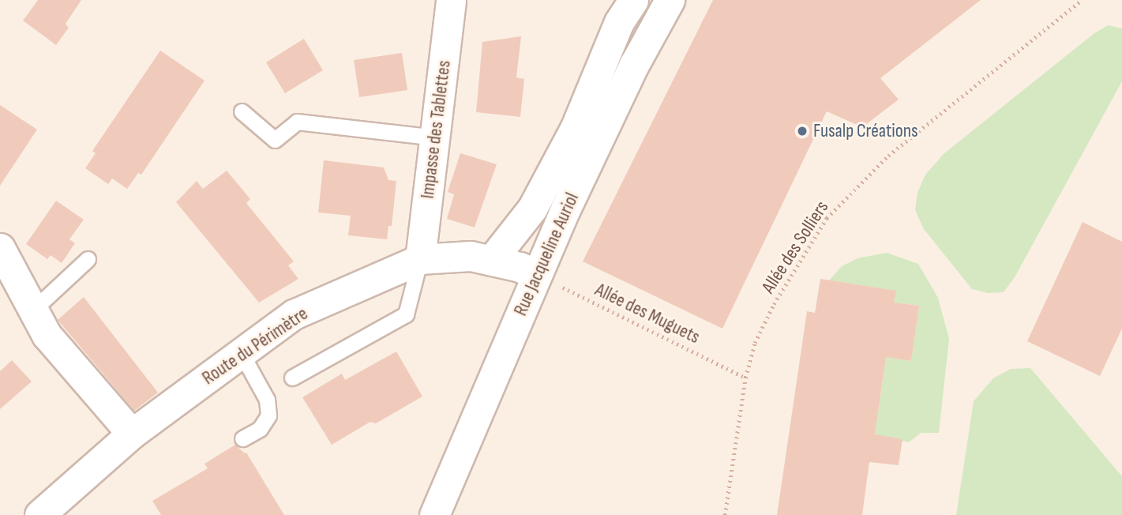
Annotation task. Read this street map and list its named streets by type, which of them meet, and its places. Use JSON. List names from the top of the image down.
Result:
{
  "streets": {
    "street": ["Impasse des Tablettes", "Rue Jacqueline Auriol", "Route du Périmètre"],
    "path": ["Allée des Solliers", "Allée des Muguets"]
  },
  "crossings": [
    ["Impasse des Tablettes", "Route du Périmètre"],
    ["Allée des Solliers", "Allée des Muguets"],
    ["Rue Jacqueline Auriol", "Allée des Muguets"],
    ["Rue Jacqueline Auriol", "Route du Périmètre"],
    ["Allée des Muguets", "Route du Périmètre"]
  ],
  "places": ["Fusalp Créations"]
}
